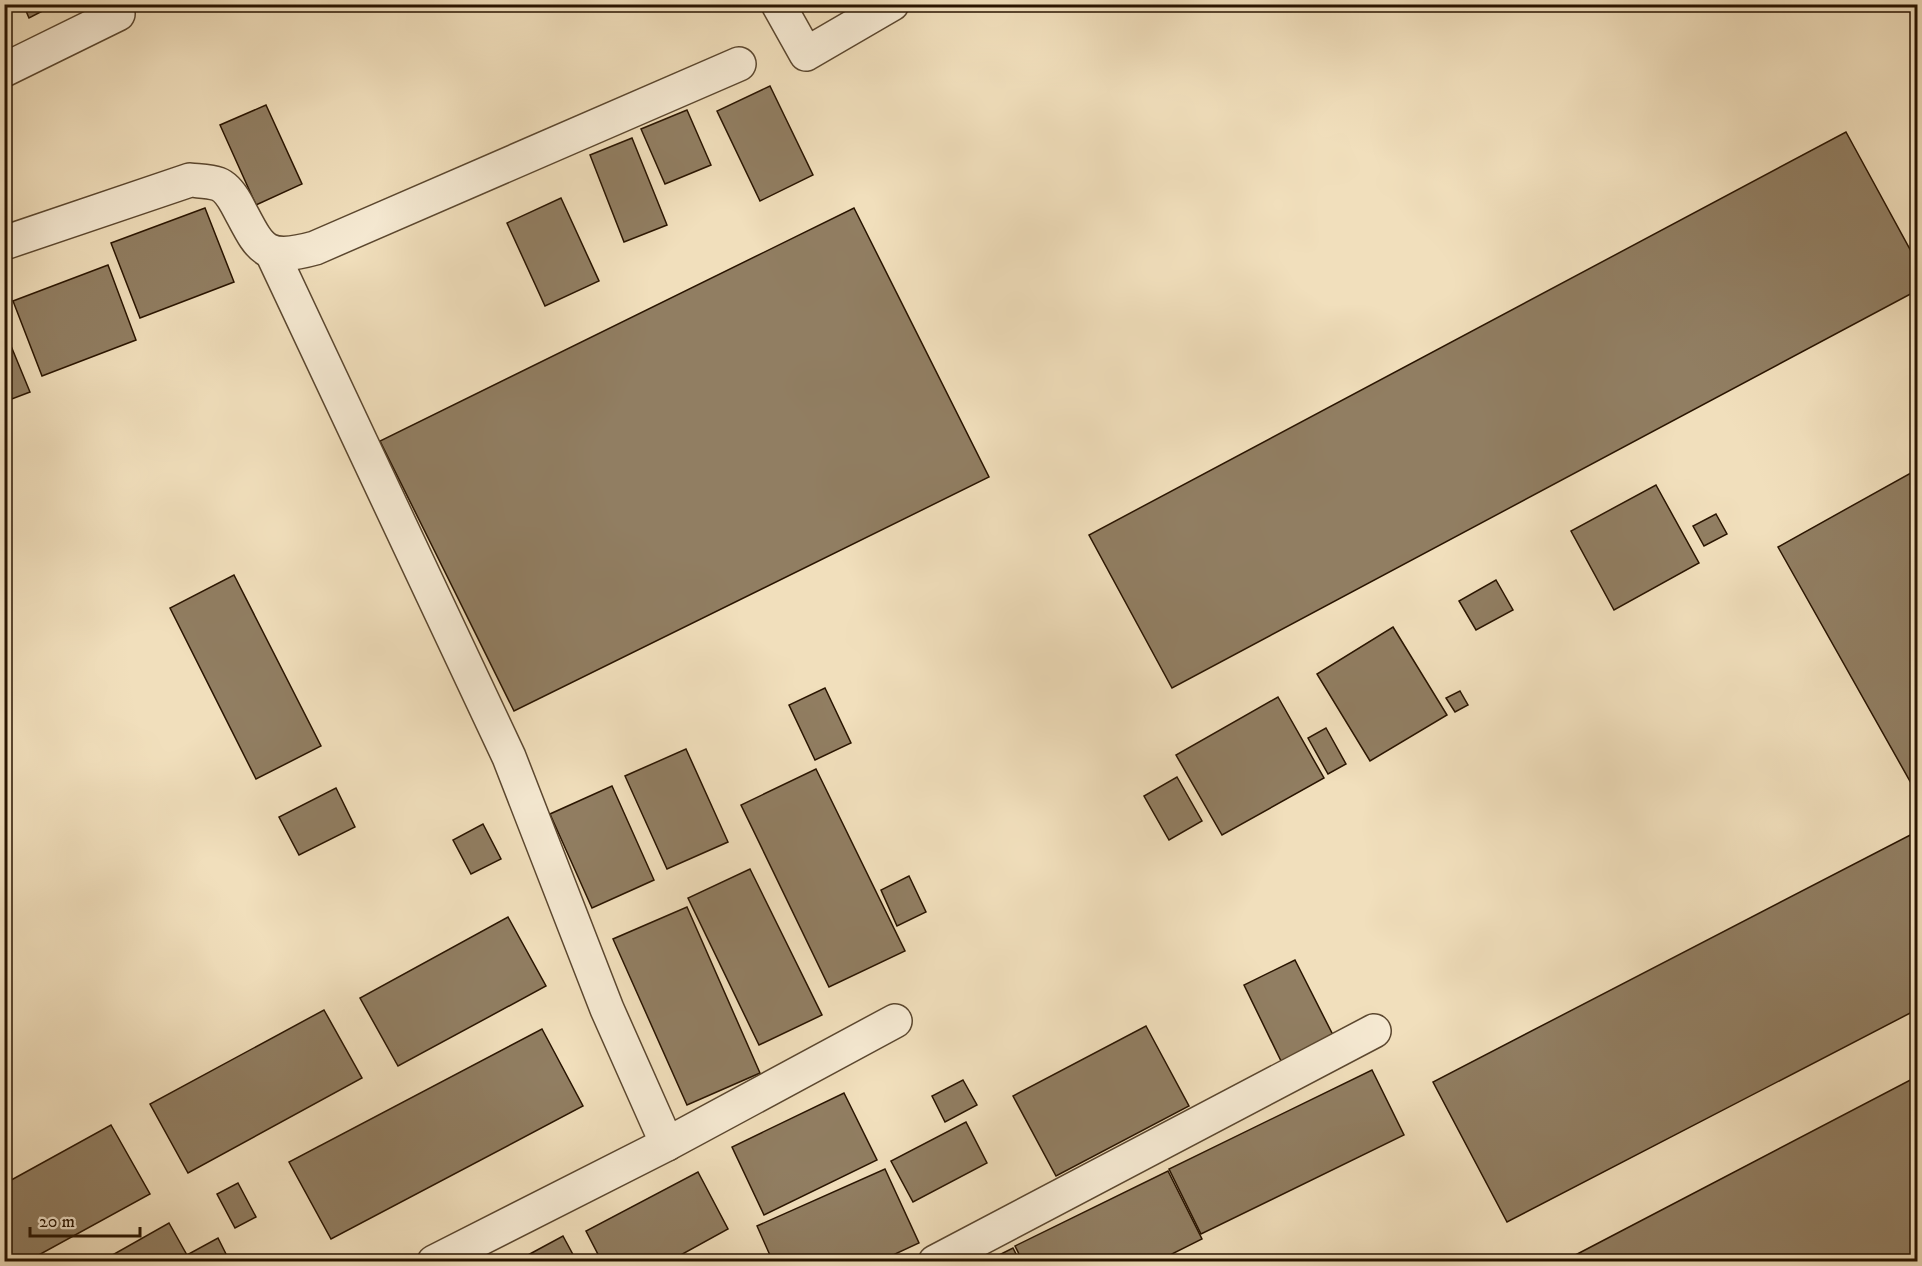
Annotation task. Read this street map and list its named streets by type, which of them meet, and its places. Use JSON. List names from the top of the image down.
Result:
{
  "scale_bar": "20 m"
}
